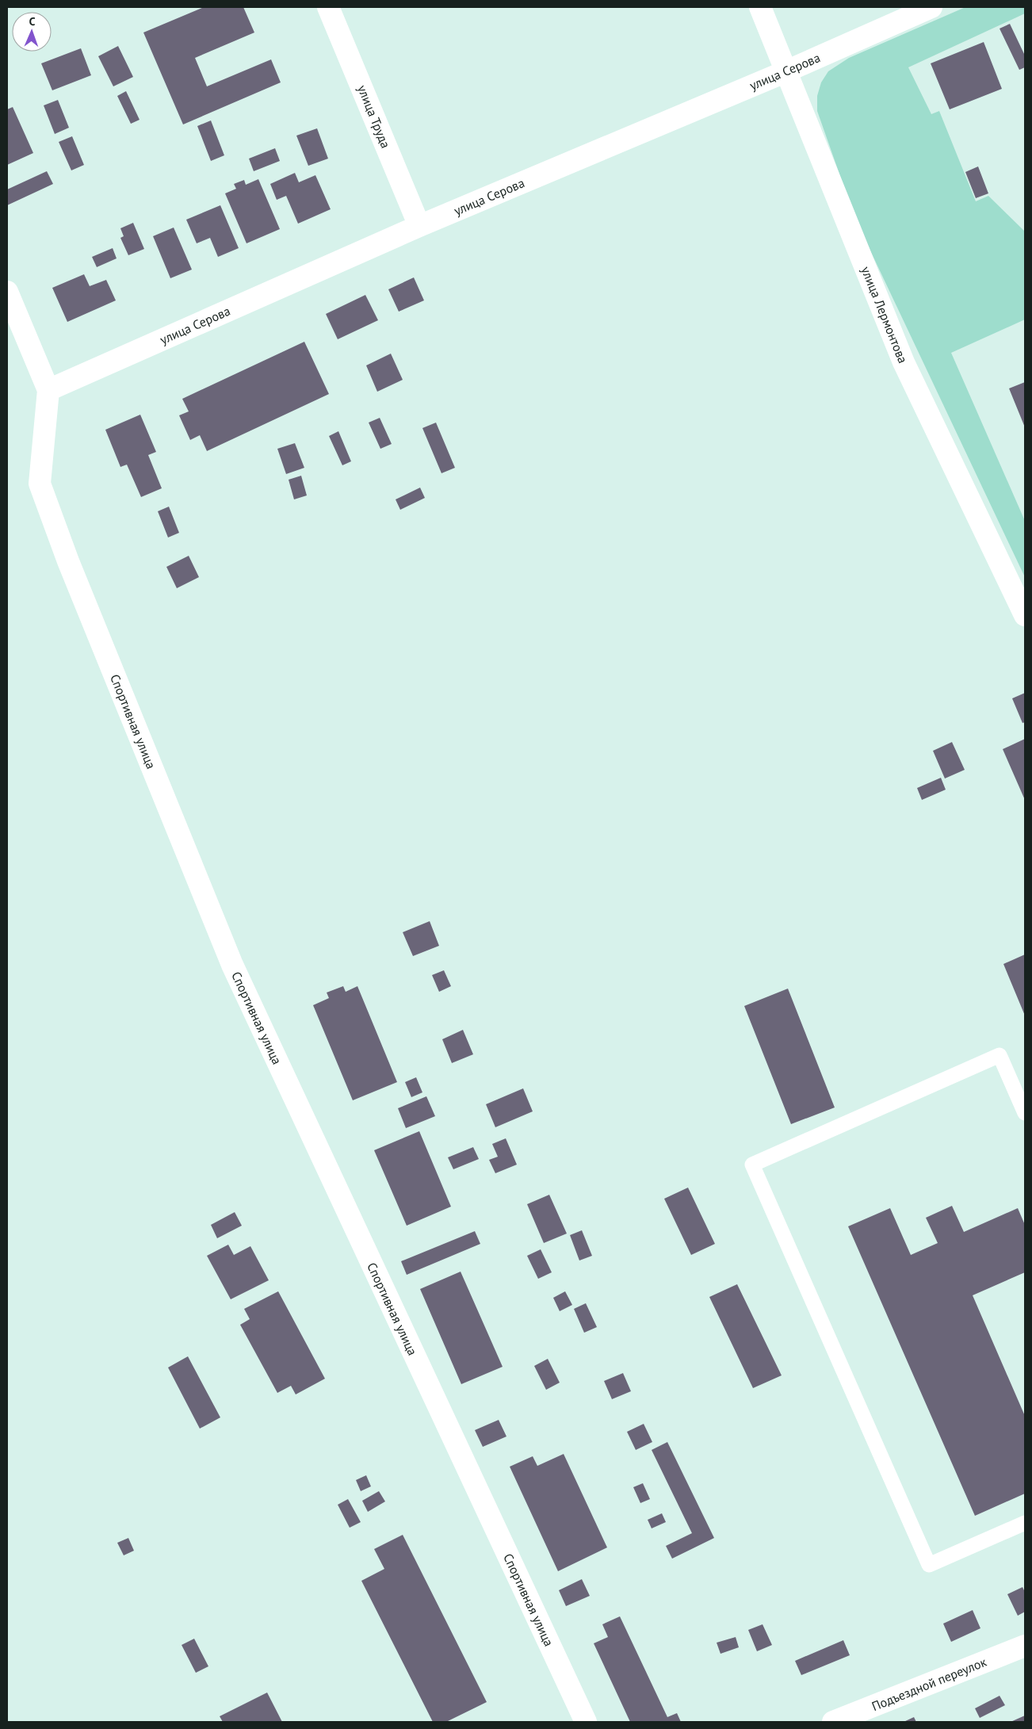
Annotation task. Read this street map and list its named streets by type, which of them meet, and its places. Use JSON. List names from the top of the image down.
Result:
{
  "streets": {
    "street": [
      "улица Серова",
      "улица Труда",
      "улица Лермонтова",
      "Спортивная улица",
      "Подъездной переулок"
    ]
  },
  "crossings": [
    ["улица Серова", "улица Труда"],
    ["улица Серова", "улица Лермонтова"],
    ["улица Серова", "Спортивная улица"]
  ],
  "north": "top"
}
